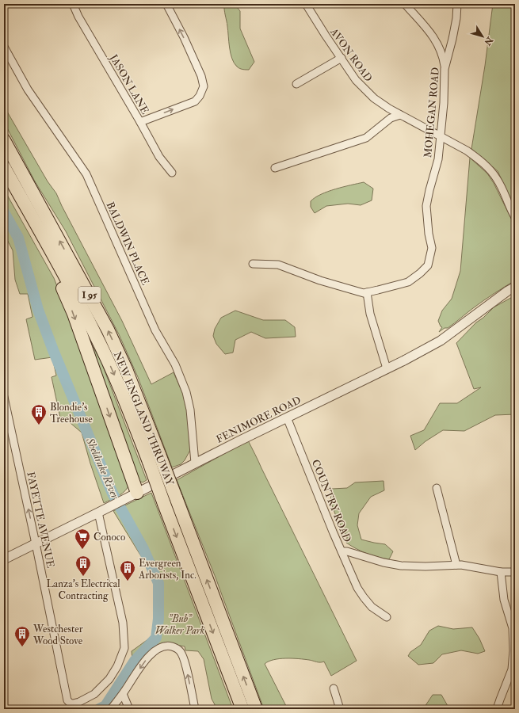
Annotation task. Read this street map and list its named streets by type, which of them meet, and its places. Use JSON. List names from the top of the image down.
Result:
{
  "streets": {
    "highway": ["I 95", "NEW ENGLAND THRUWAY"],
    "street": [
      "AVON ROAD",
      "JASON LANE",
      "MOHEGAN ROAD",
      "BALDWIN PLACE",
      "FENIMORE ROAD",
      "COUNTRY ROAD",
      "FAYETTE AVENUE"
    ]
  },
  "crossings": [
    ["AVON ROAD", "MOHEGAN ROAD"],
    ["BALDWIN PLACE", "FENIMORE ROAD"],
    ["FENIMORE ROAD", "COUNTRY ROAD"],
    ["FENIMORE ROAD", "FAYETTE AVENUE"]
  ],
  "water": ["Sheldrake River"],
  "parks": ["\"Bub\" Walker Park"],
  "places": {
    "building": [
      "Blondie's Treehouse",
      "Lanza's Electrical Contracting",
      "Evergreen Arborists, Inc.",
      "Westchester Wood Stove"
    ],
    "supermarket": ["Conoco"]
  },
  "north": "bottom right"
}
